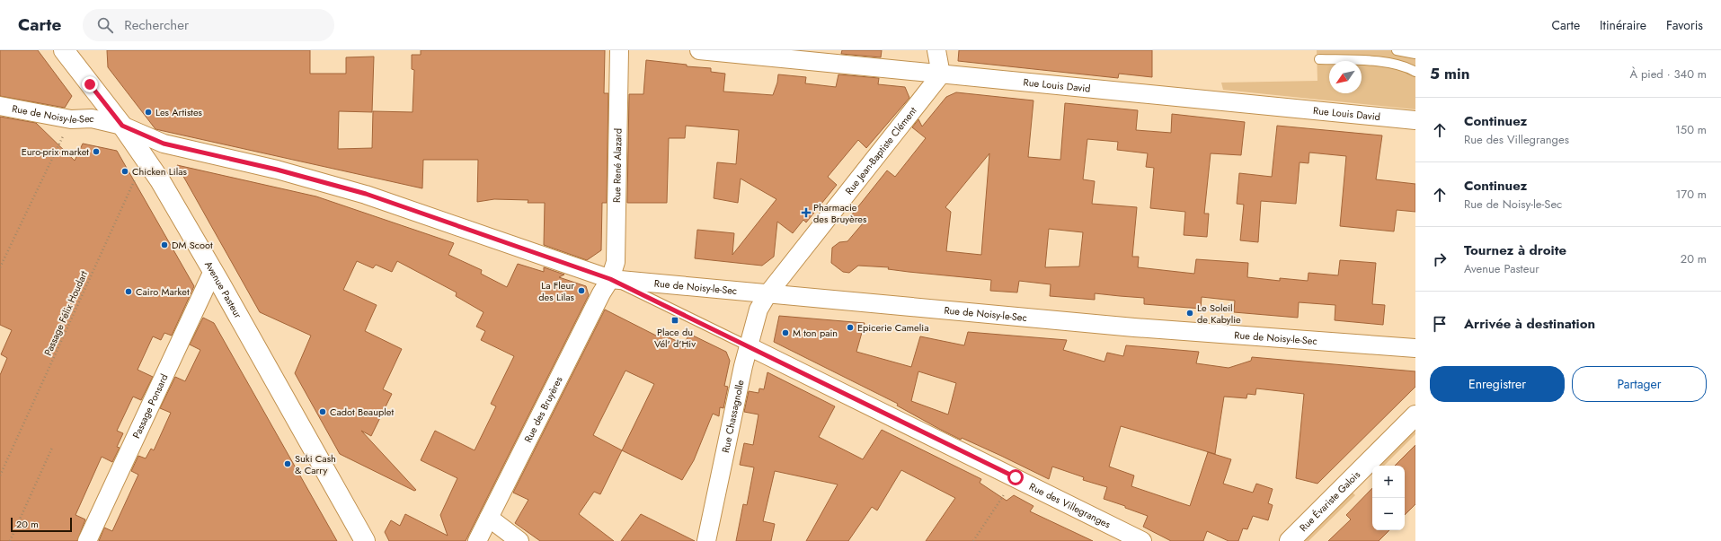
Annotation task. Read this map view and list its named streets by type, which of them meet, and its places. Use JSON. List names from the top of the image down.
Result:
{
  "streets": {
    "main road": ["Avenue Pasteur", "Rue Évariste Galois"],
    "street": [
      "Rue Louis David",
      "Rue de Noisy-le-Sec",
      "Rue Jean-Baptiste Clément",
      "Rue René Alazard",
      "Passage Ponsard",
      "Rue des Bruyères",
      "Rue Chassagnolle",
      "Rue des Villegranges"
    ],
    "path": ["Passage Félix Houdart"]
  },
  "crossings": [
    ["Rue Louis David", "Rue Jean-Baptiste Clément"],
    ["Rue de Noisy-le-Sec", "Rue Jean-Baptiste Clément"],
    ["Rue de Noisy-le-Sec", "Rue René Alazard"],
    ["Rue de Noisy-le-Sec", "Avenue Pasteur"],
    ["Rue de Noisy-le-Sec", "Rue des Bruyères"],
    ["Rue de Noisy-le-Sec", "Rue Chassagnolle"],
    ["Rue de Noisy-le-Sec", "Rue des Villegranges"],
    ["Rue Jean-Baptiste Clément", "Rue Chassagnolle"],
    ["Rue René Alazard", "Rue des Bruyères"],
    ["Rue René Alazard", "Rue des Villegranges"],
    ["Avenue Pasteur", "Passage Félix Houdart"],
    ["Avenue Pasteur", "Passage Ponsard"],
    ["Rue des Bruyères", "Rue des Villegranges"],
    ["Rue Chassagnolle", "Rue des Villegranges"]
  ],
  "places": {
    "other": [
      "Les Artistes",
      "Euro-prix market",
      "Chicken Lilas",
      "DM Scoot",
      "La Fleur des Lilas",
      "Cairo Market",
      "Le Soleil de Kabylie",
      "Epicerie Camelia",
      "M ton pain",
      "Cadot Beauplet",
      "Suki Cash & Carry"
    ],
    "health": ["Pharmacie des Bruyères"],
    "transit": ["Place du Vél' d'Hiv"]
  },
  "scale_bar": "20 m",
  "north": "bottom left",
  "page": {
    "header": "Carte",
    "search": "Rechercher",
    "nav": ["Carte", "Itinéraire", "Favoris"],
    "heading": ["5 min", "À pied · 340 m"],
    "list": [
      ["Continuez", "Rue des Villegranges", "150 m"],
      ["Continuez", "Rue de Noisy-le-Sec", "170 m"],
      ["Tournez à droite", "Avenue Pasteur", "20 m"],
      "Arrivée à destination"
    ],
    "buttons": ["Enregistrer", "Partager"],
    "map_buttons": ["+", "−"],
    "scale": "20 m"
  }
}
